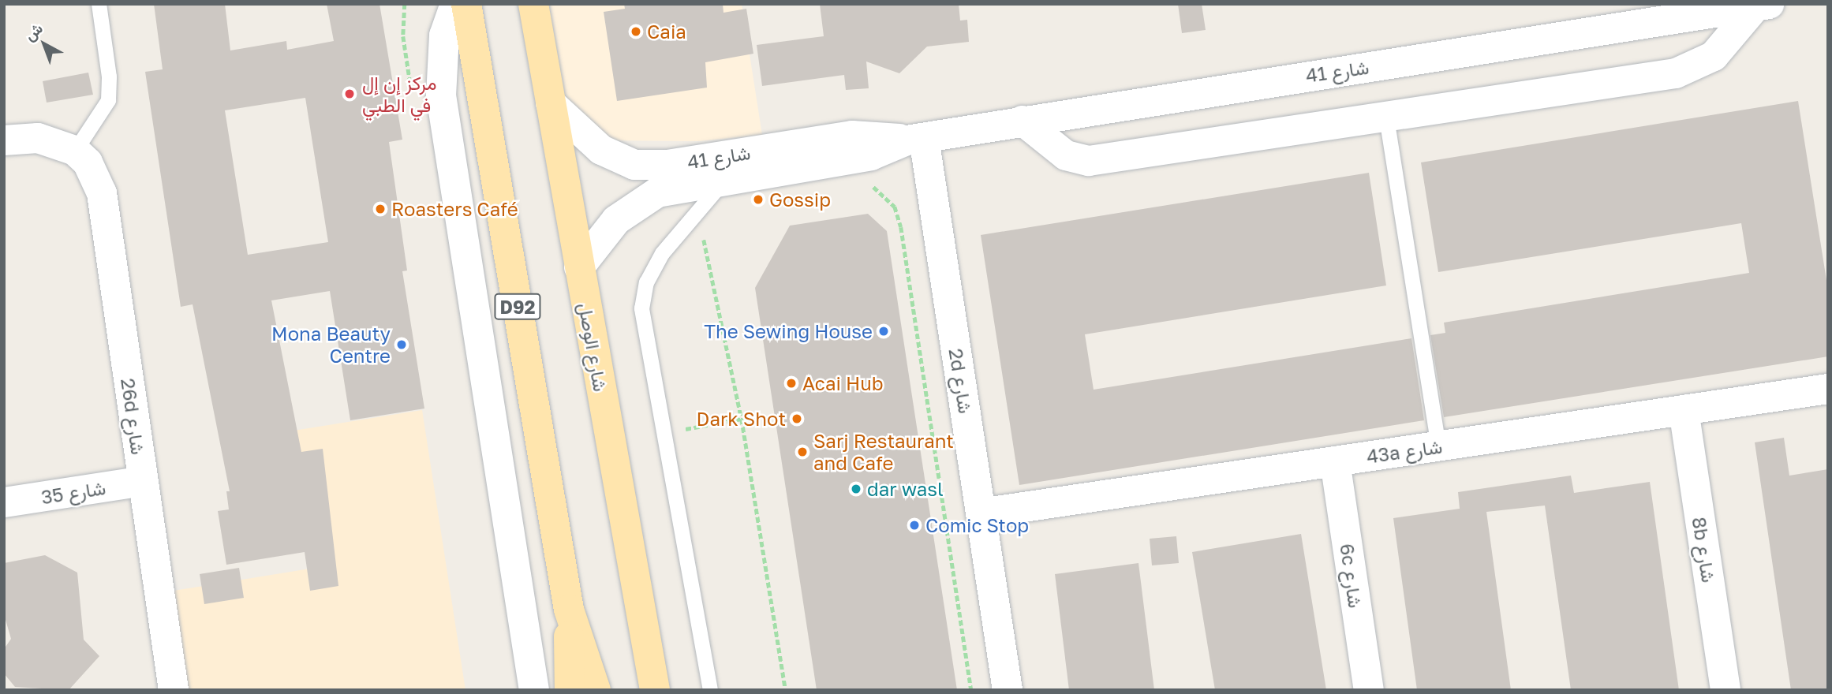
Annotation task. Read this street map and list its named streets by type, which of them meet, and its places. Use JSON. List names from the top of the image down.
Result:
{
  "streets": {
    "main road": ["D92", "شارع الوصل"],
    "street": [
      "شارع 41",
      "2d شارع",
      "26d شارع",
      "43a شارع",
      "شارع 35",
      "8b شارع",
      "6c شارع"
    ]
  },
  "crossings": [
    ["شارع 41", "شارع الوصل"],
    ["شارع 41", "2d شارع"],
    ["2d شارع", "43a شارع"],
    ["26d شارع", "شارع 35"],
    ["43a شارع", "8b شارع"],
    ["43a شارع", "6c شارع"]
  ],
  "places": [
    "Caia",
    "مركز إن إل في الطبي",
    "Gossip",
    "Roasters Café",
    "The Sewing House",
    "Mona Beauty Centre",
    "Acai Hub",
    "Dark Shot",
    "Sarj Restaurant and Cafe",
    "dar wasl",
    "Comic Stop"
  ],
  "north": "top left"
}
